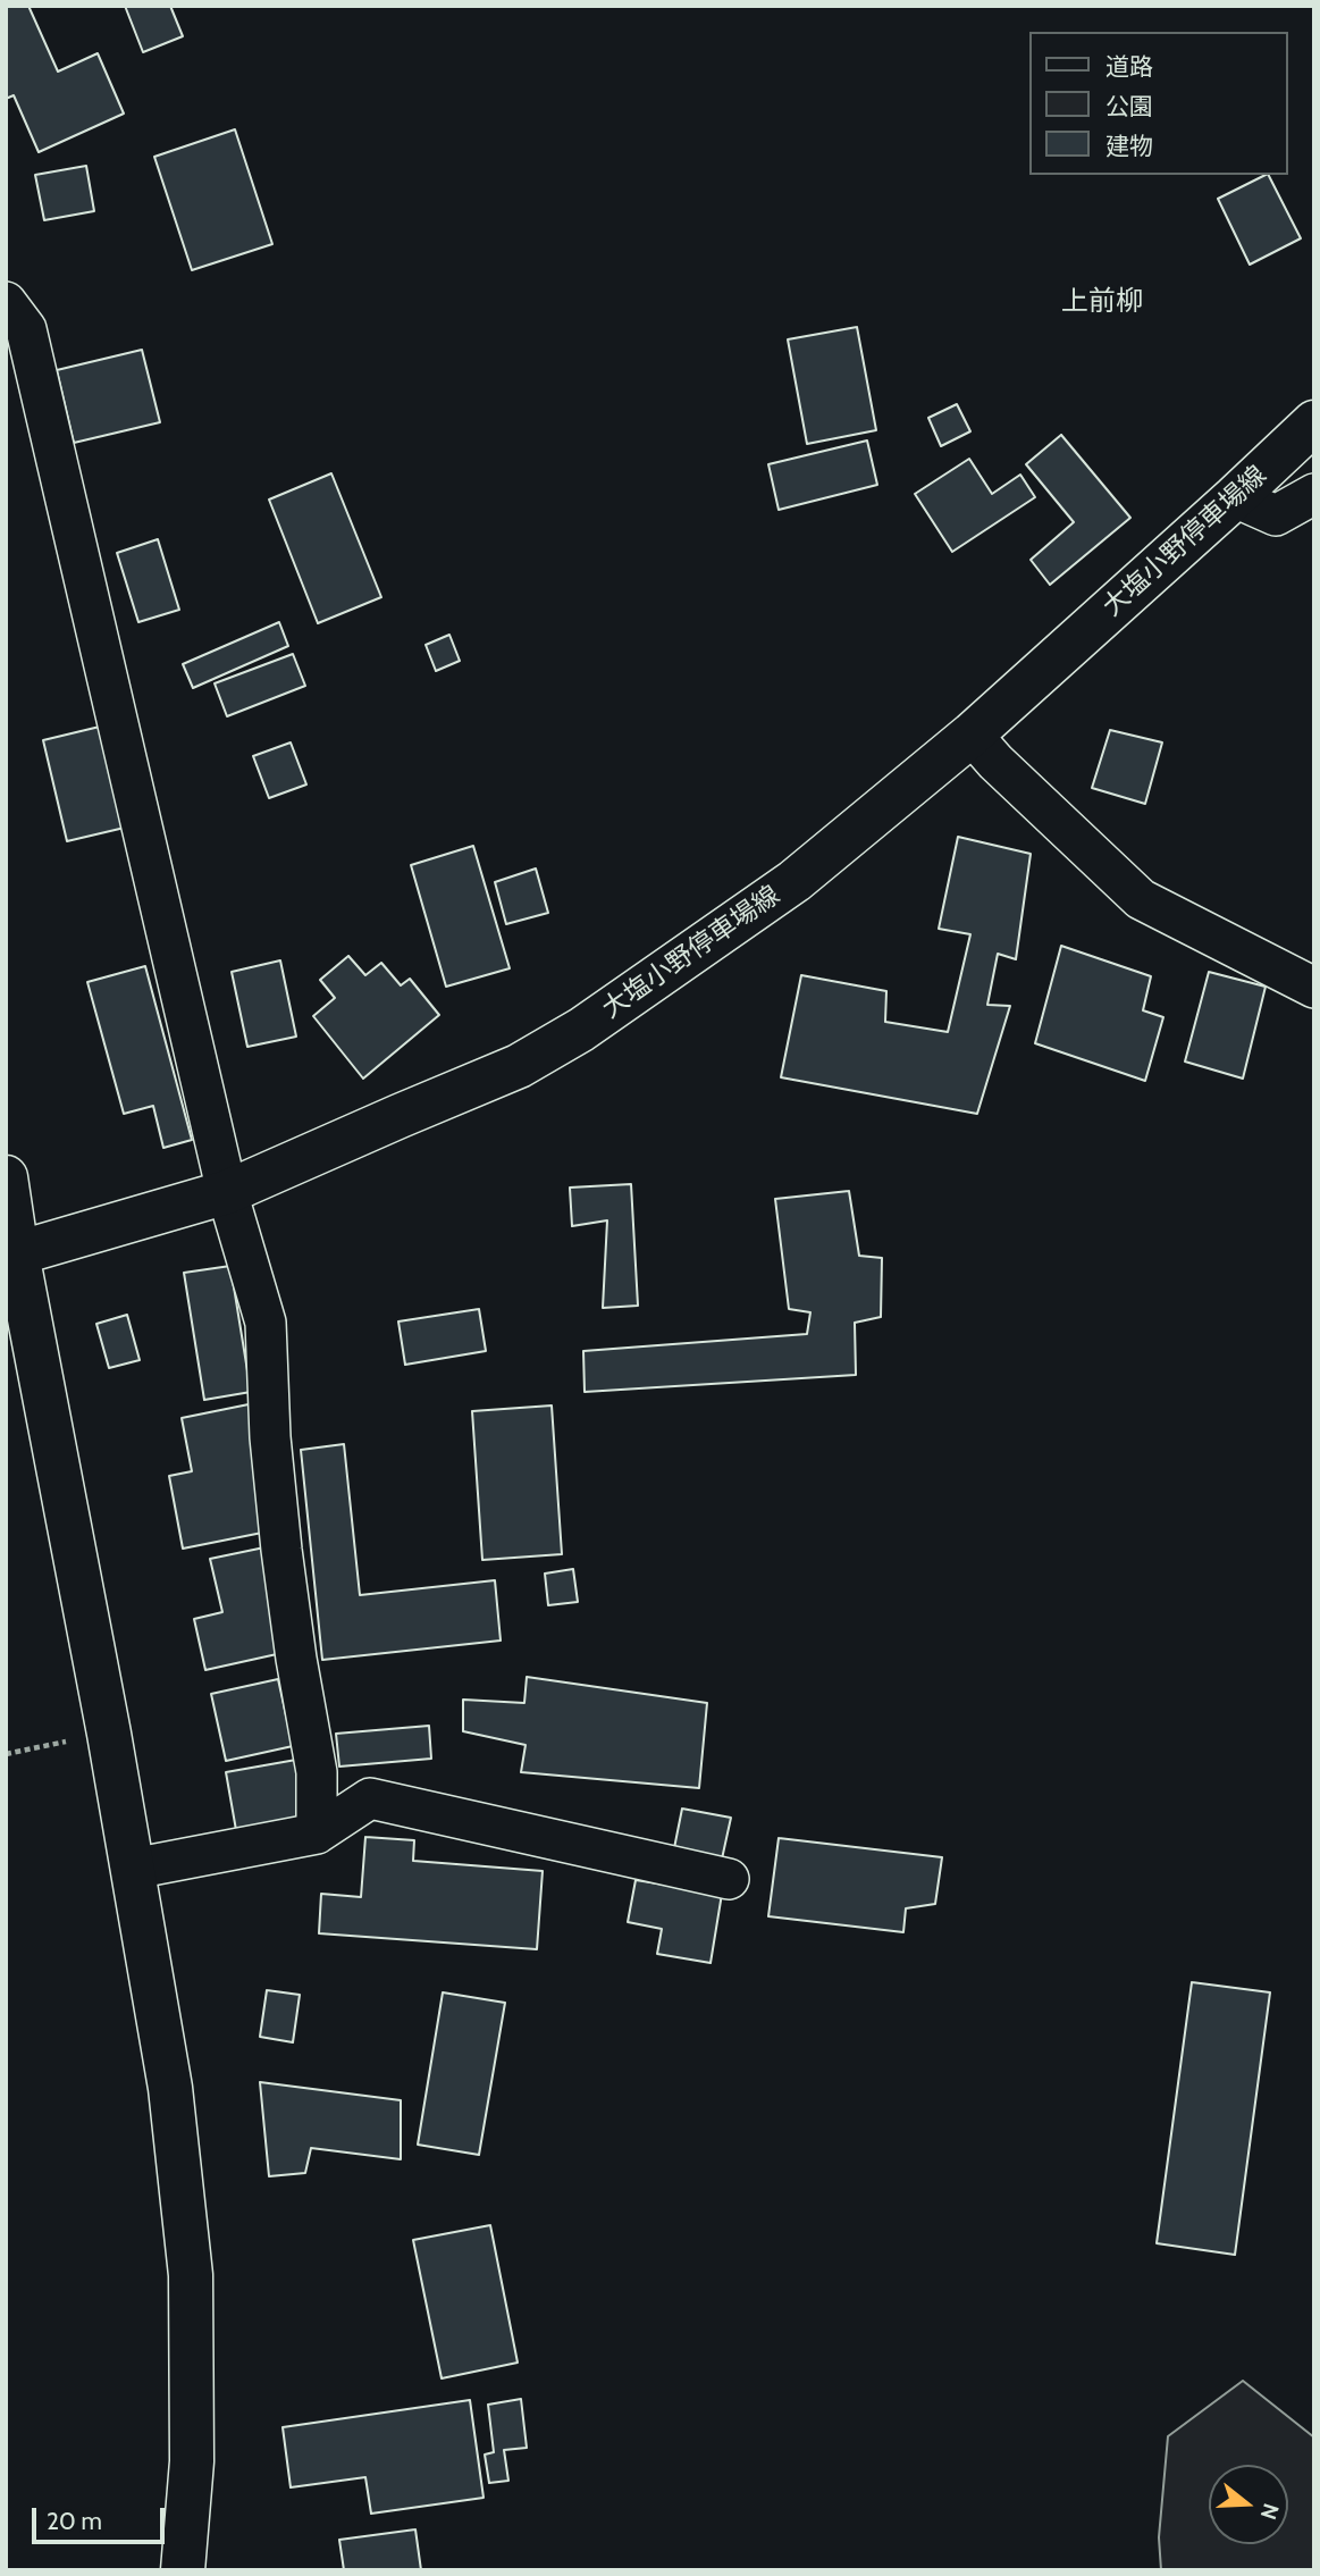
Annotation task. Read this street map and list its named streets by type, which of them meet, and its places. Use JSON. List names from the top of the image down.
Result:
{
  "streets": {
    "main road": ["大塩小野停車場線"]
  },
  "districts": ["上前柳"],
  "legend": ["道路", "公園", "建物"],
  "scale_bar": "20 m",
  "north": "right"
}
